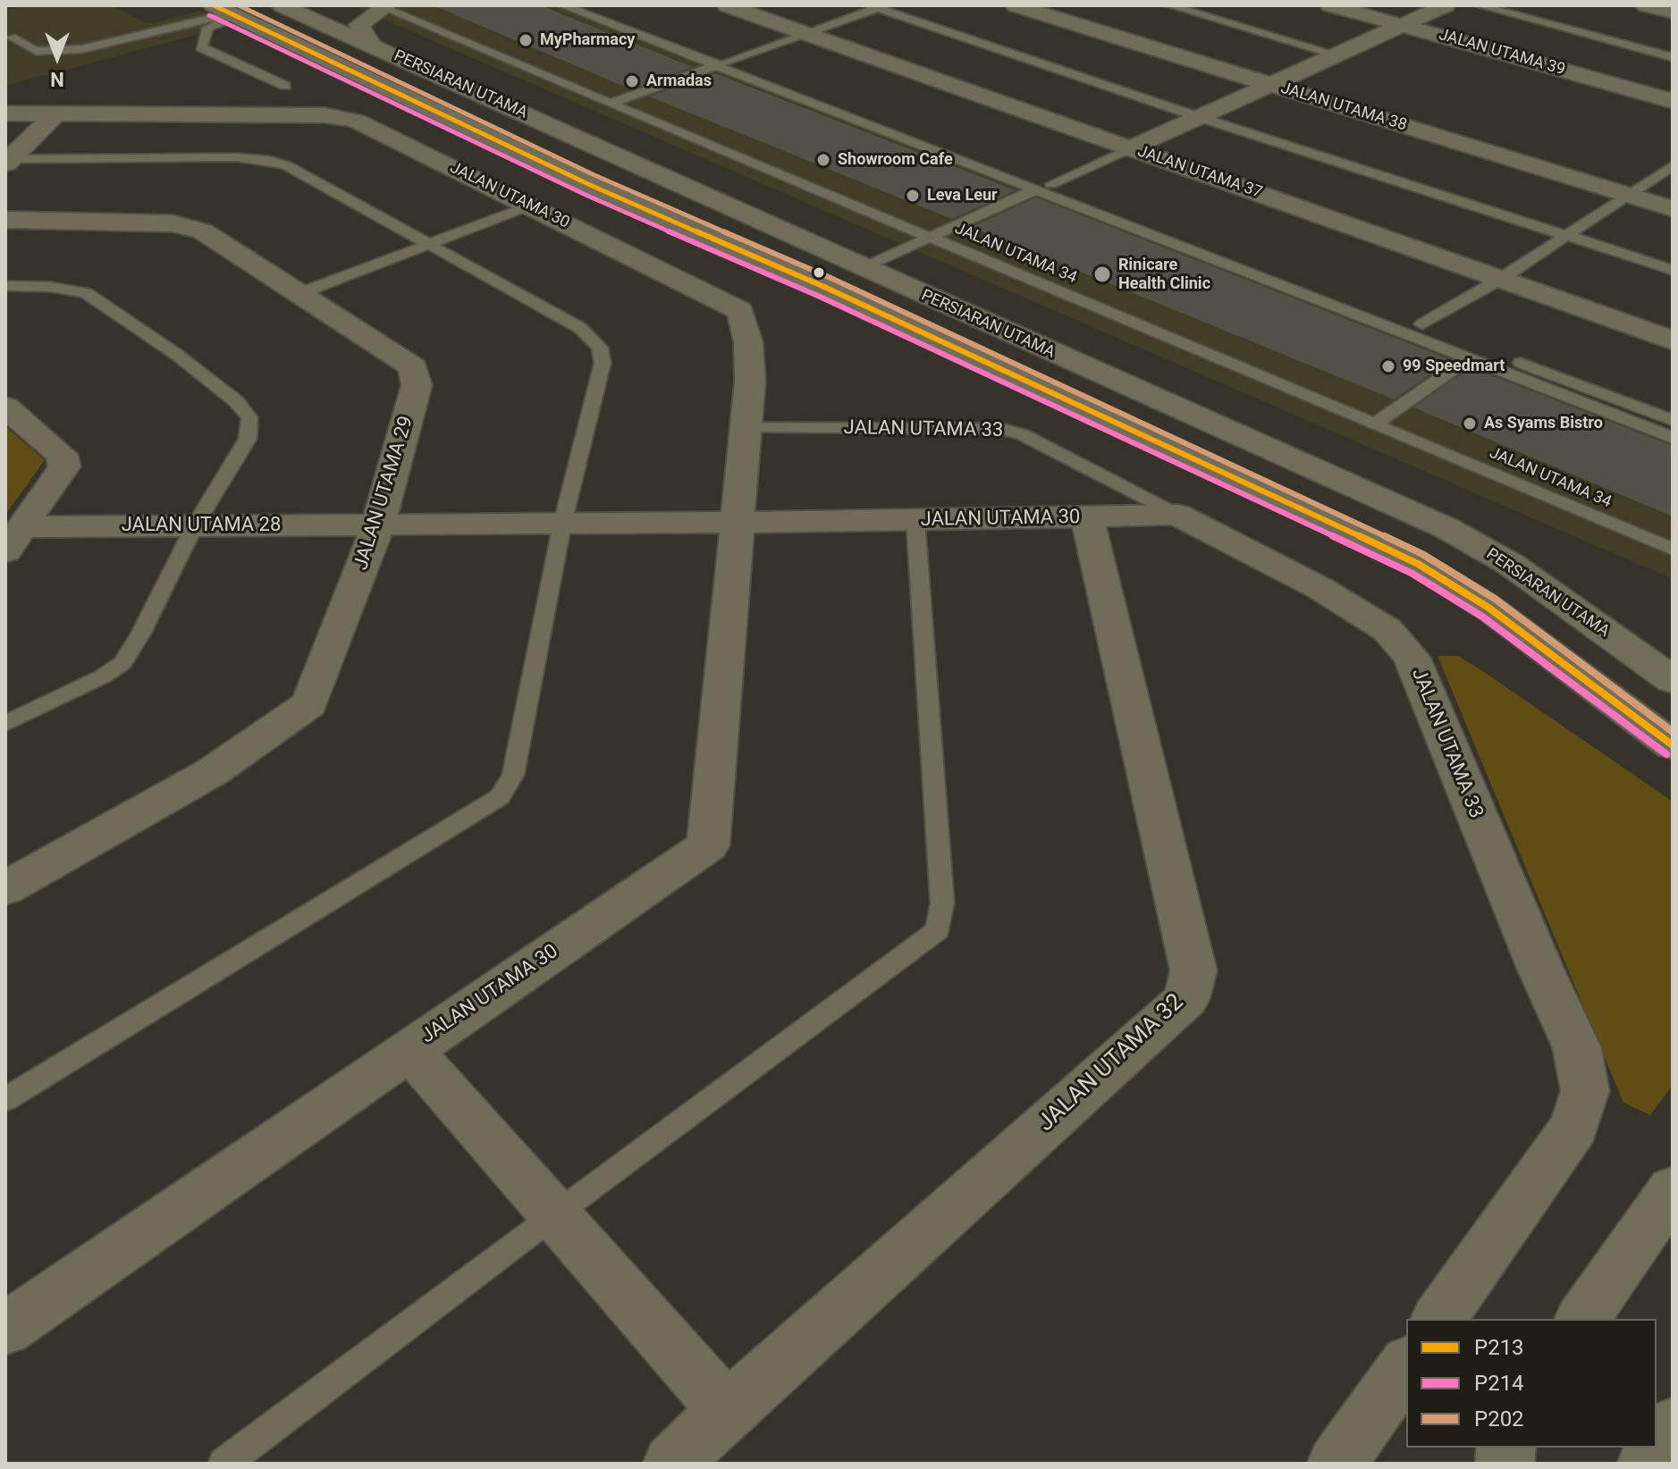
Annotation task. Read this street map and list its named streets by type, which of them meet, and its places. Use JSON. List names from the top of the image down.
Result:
{
  "streets": {
    "street": [
      "JALAN UTAMA 39",
      "PERSIARAN UTAMA",
      "JALAN UTAMA 38",
      "JALAN UTAMA 37",
      "JALAN UTAMA 30",
      "JALAN UTAMA 33",
      "JALAN UTAMA 29",
      "JALAN UTAMA 28",
      "JALAN UTAMA 32"
    ],
    "lane": ["JALAN UTAMA 34"]
  },
  "crossings": [
    ["JALAN UTAMA 30", "JALAN UTAMA 33"],
    ["JALAN UTAMA 30", "JALAN UTAMA 29"],
    ["JALAN UTAMA 30", "JALAN UTAMA 28"],
    ["JALAN UTAMA 30", "JALAN UTAMA 32"],
    ["JALAN UTAMA 29", "JALAN UTAMA 28"]
  ],
  "places": [
    "MyPharmacy",
    "Armadas",
    "Showroom Cafe",
    "Leva Leur",
    "Rinicare Health Clinic",
    "99 Speedmart",
    "As Syams Bistro"
  ],
  "lines": ["transit line P213", "transit line P202", "transit line P214"],
  "legend": ["P213", "P214", "P202"],
  "north": "bottom"
}
